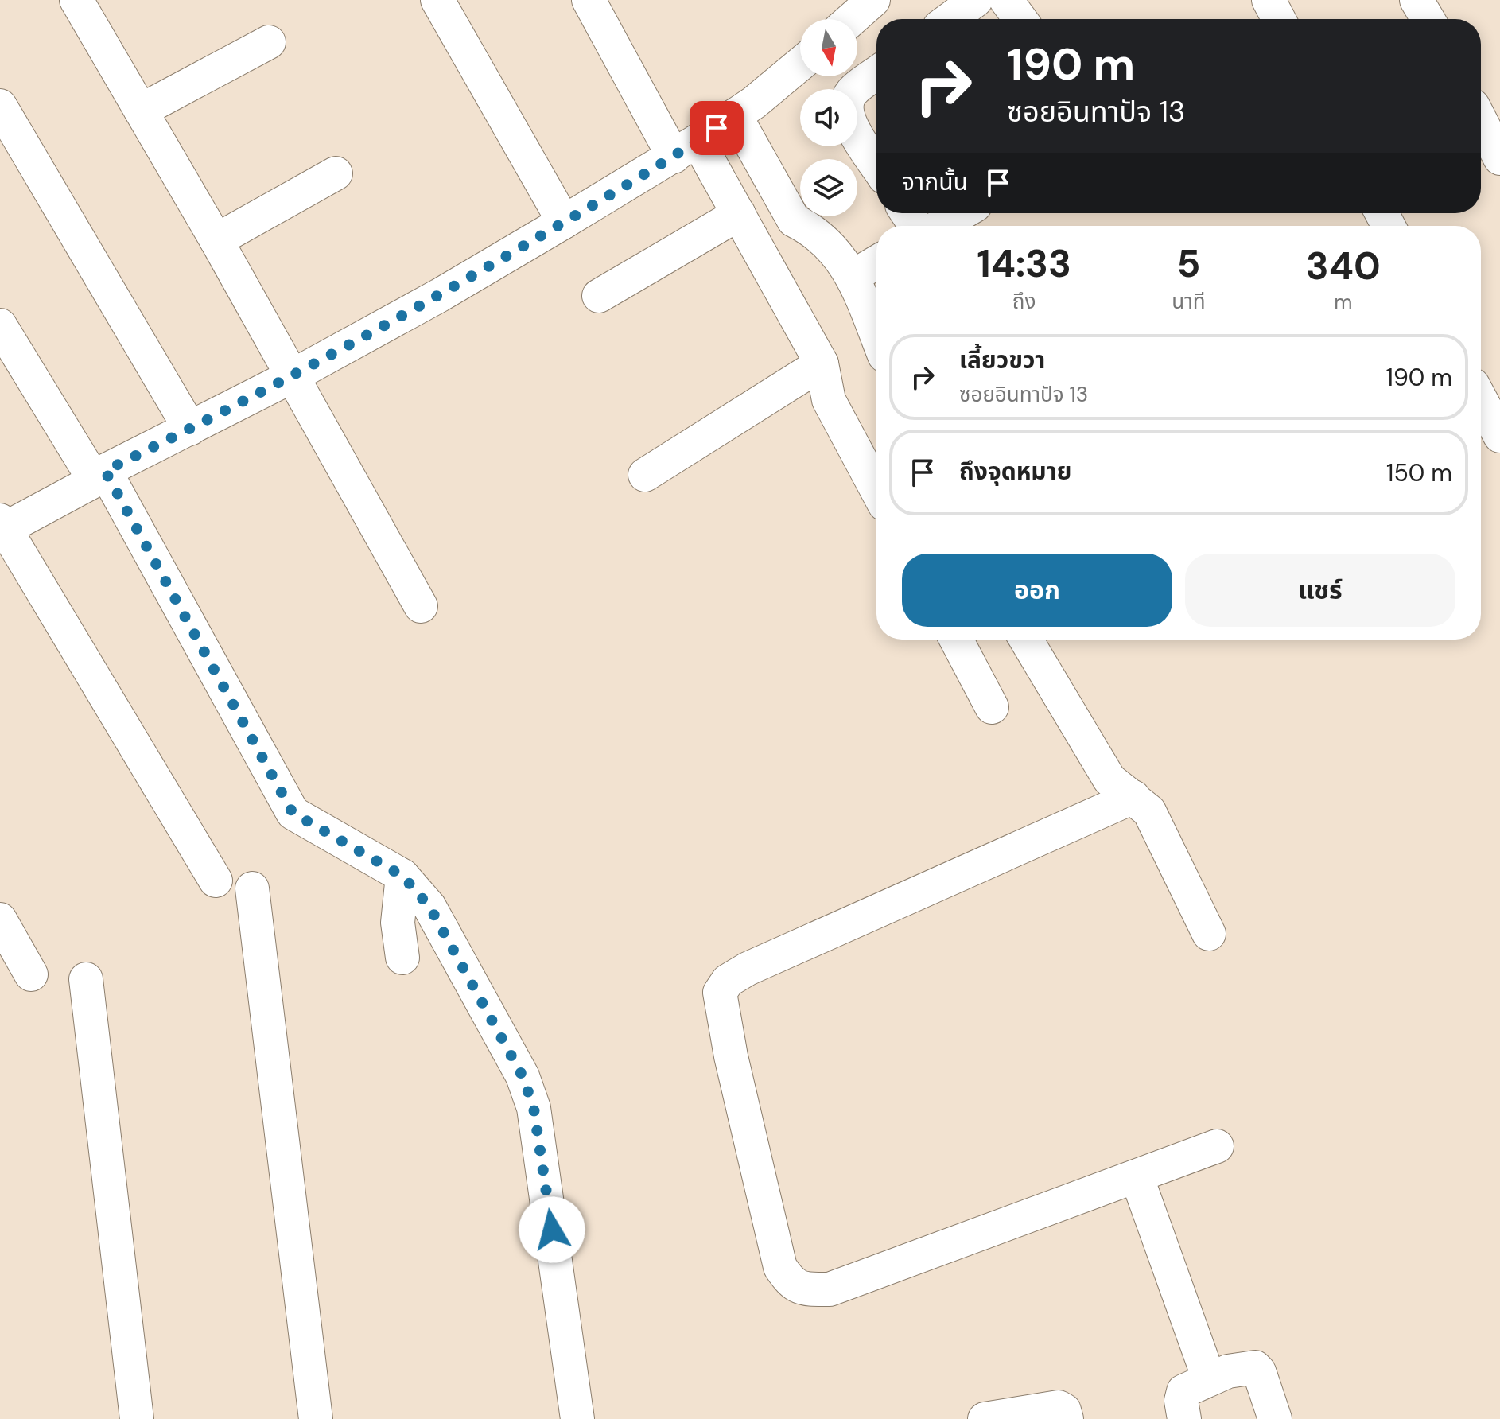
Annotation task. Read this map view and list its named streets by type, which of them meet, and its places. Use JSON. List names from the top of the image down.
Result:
{
  "north": "bottom",
  "page": {
    "turn": ["190 m", "ซอยอินทาปัจ 13"],
    "then": "จากนั้น",
    "eta": [
      "14:33",
      "ถึง",
      "5",
      "นาที",
      "340",
      "m"
    ],
    "list": [
      {
        "name": "เลี้ยวขวา",
        "note": "ซอยอินทาปัจ 13",
        "value": "190 m"
      },
      {
        "name": "ถึงจุดหมาย",
        "value": "150 m"
      }
    ],
    "buttons": ["ออก", "แชร์"]
  }
}
